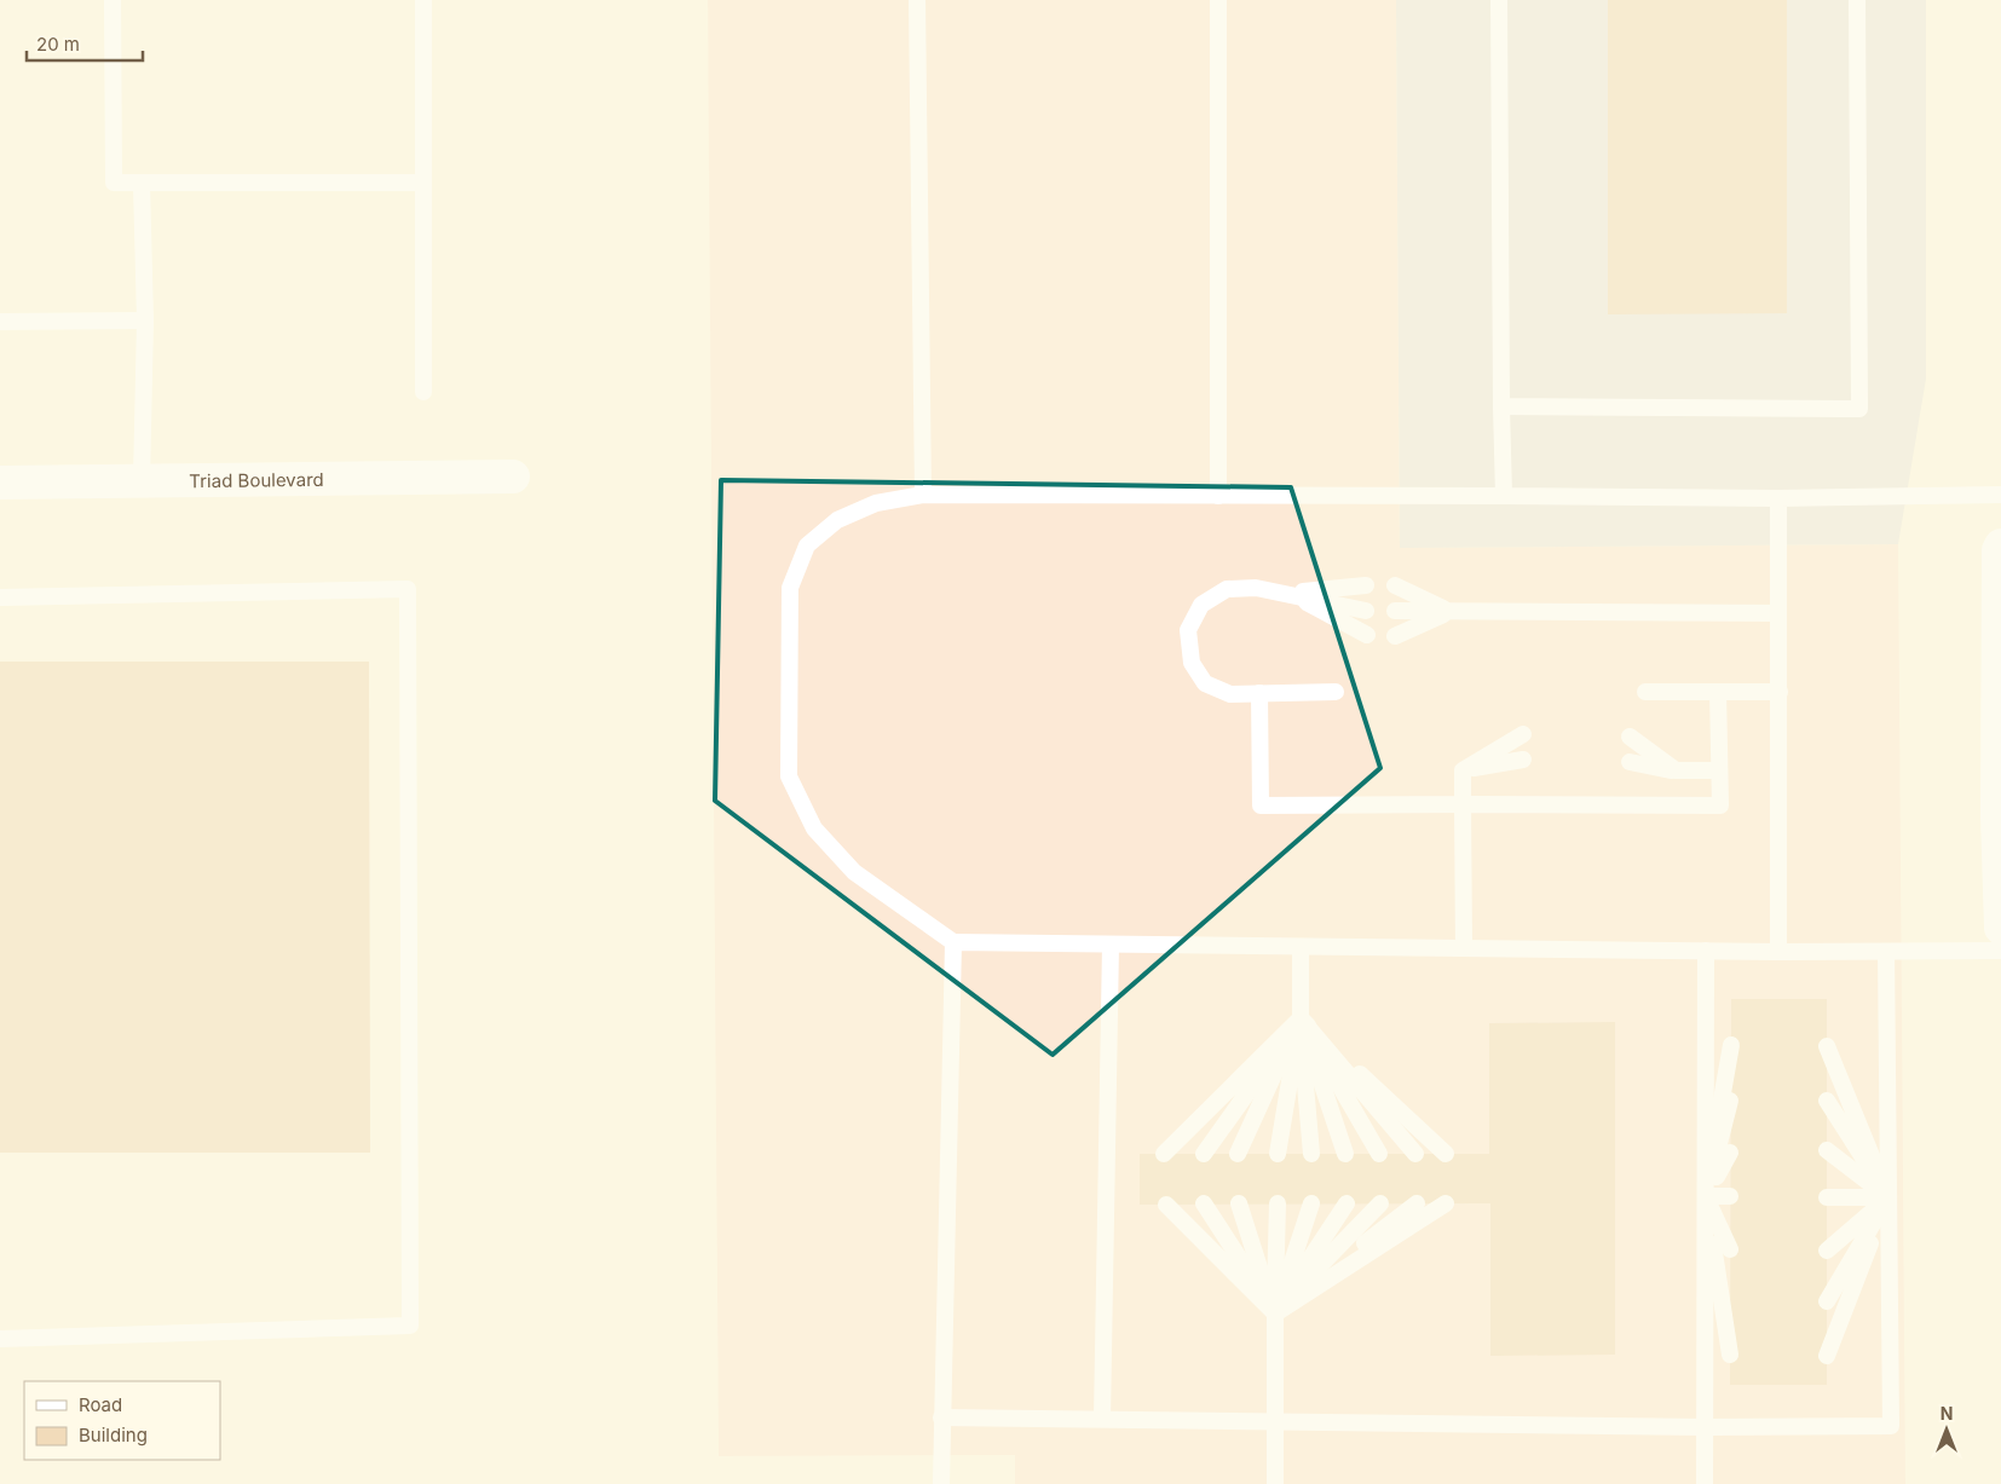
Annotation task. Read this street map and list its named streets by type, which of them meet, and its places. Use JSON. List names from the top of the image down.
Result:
{
  "streets": {
    "street": ["Triad Boulevard"]
  },
  "legend": ["Road", "Building"],
  "scale_bar": "20 m",
  "north": "top"
}
